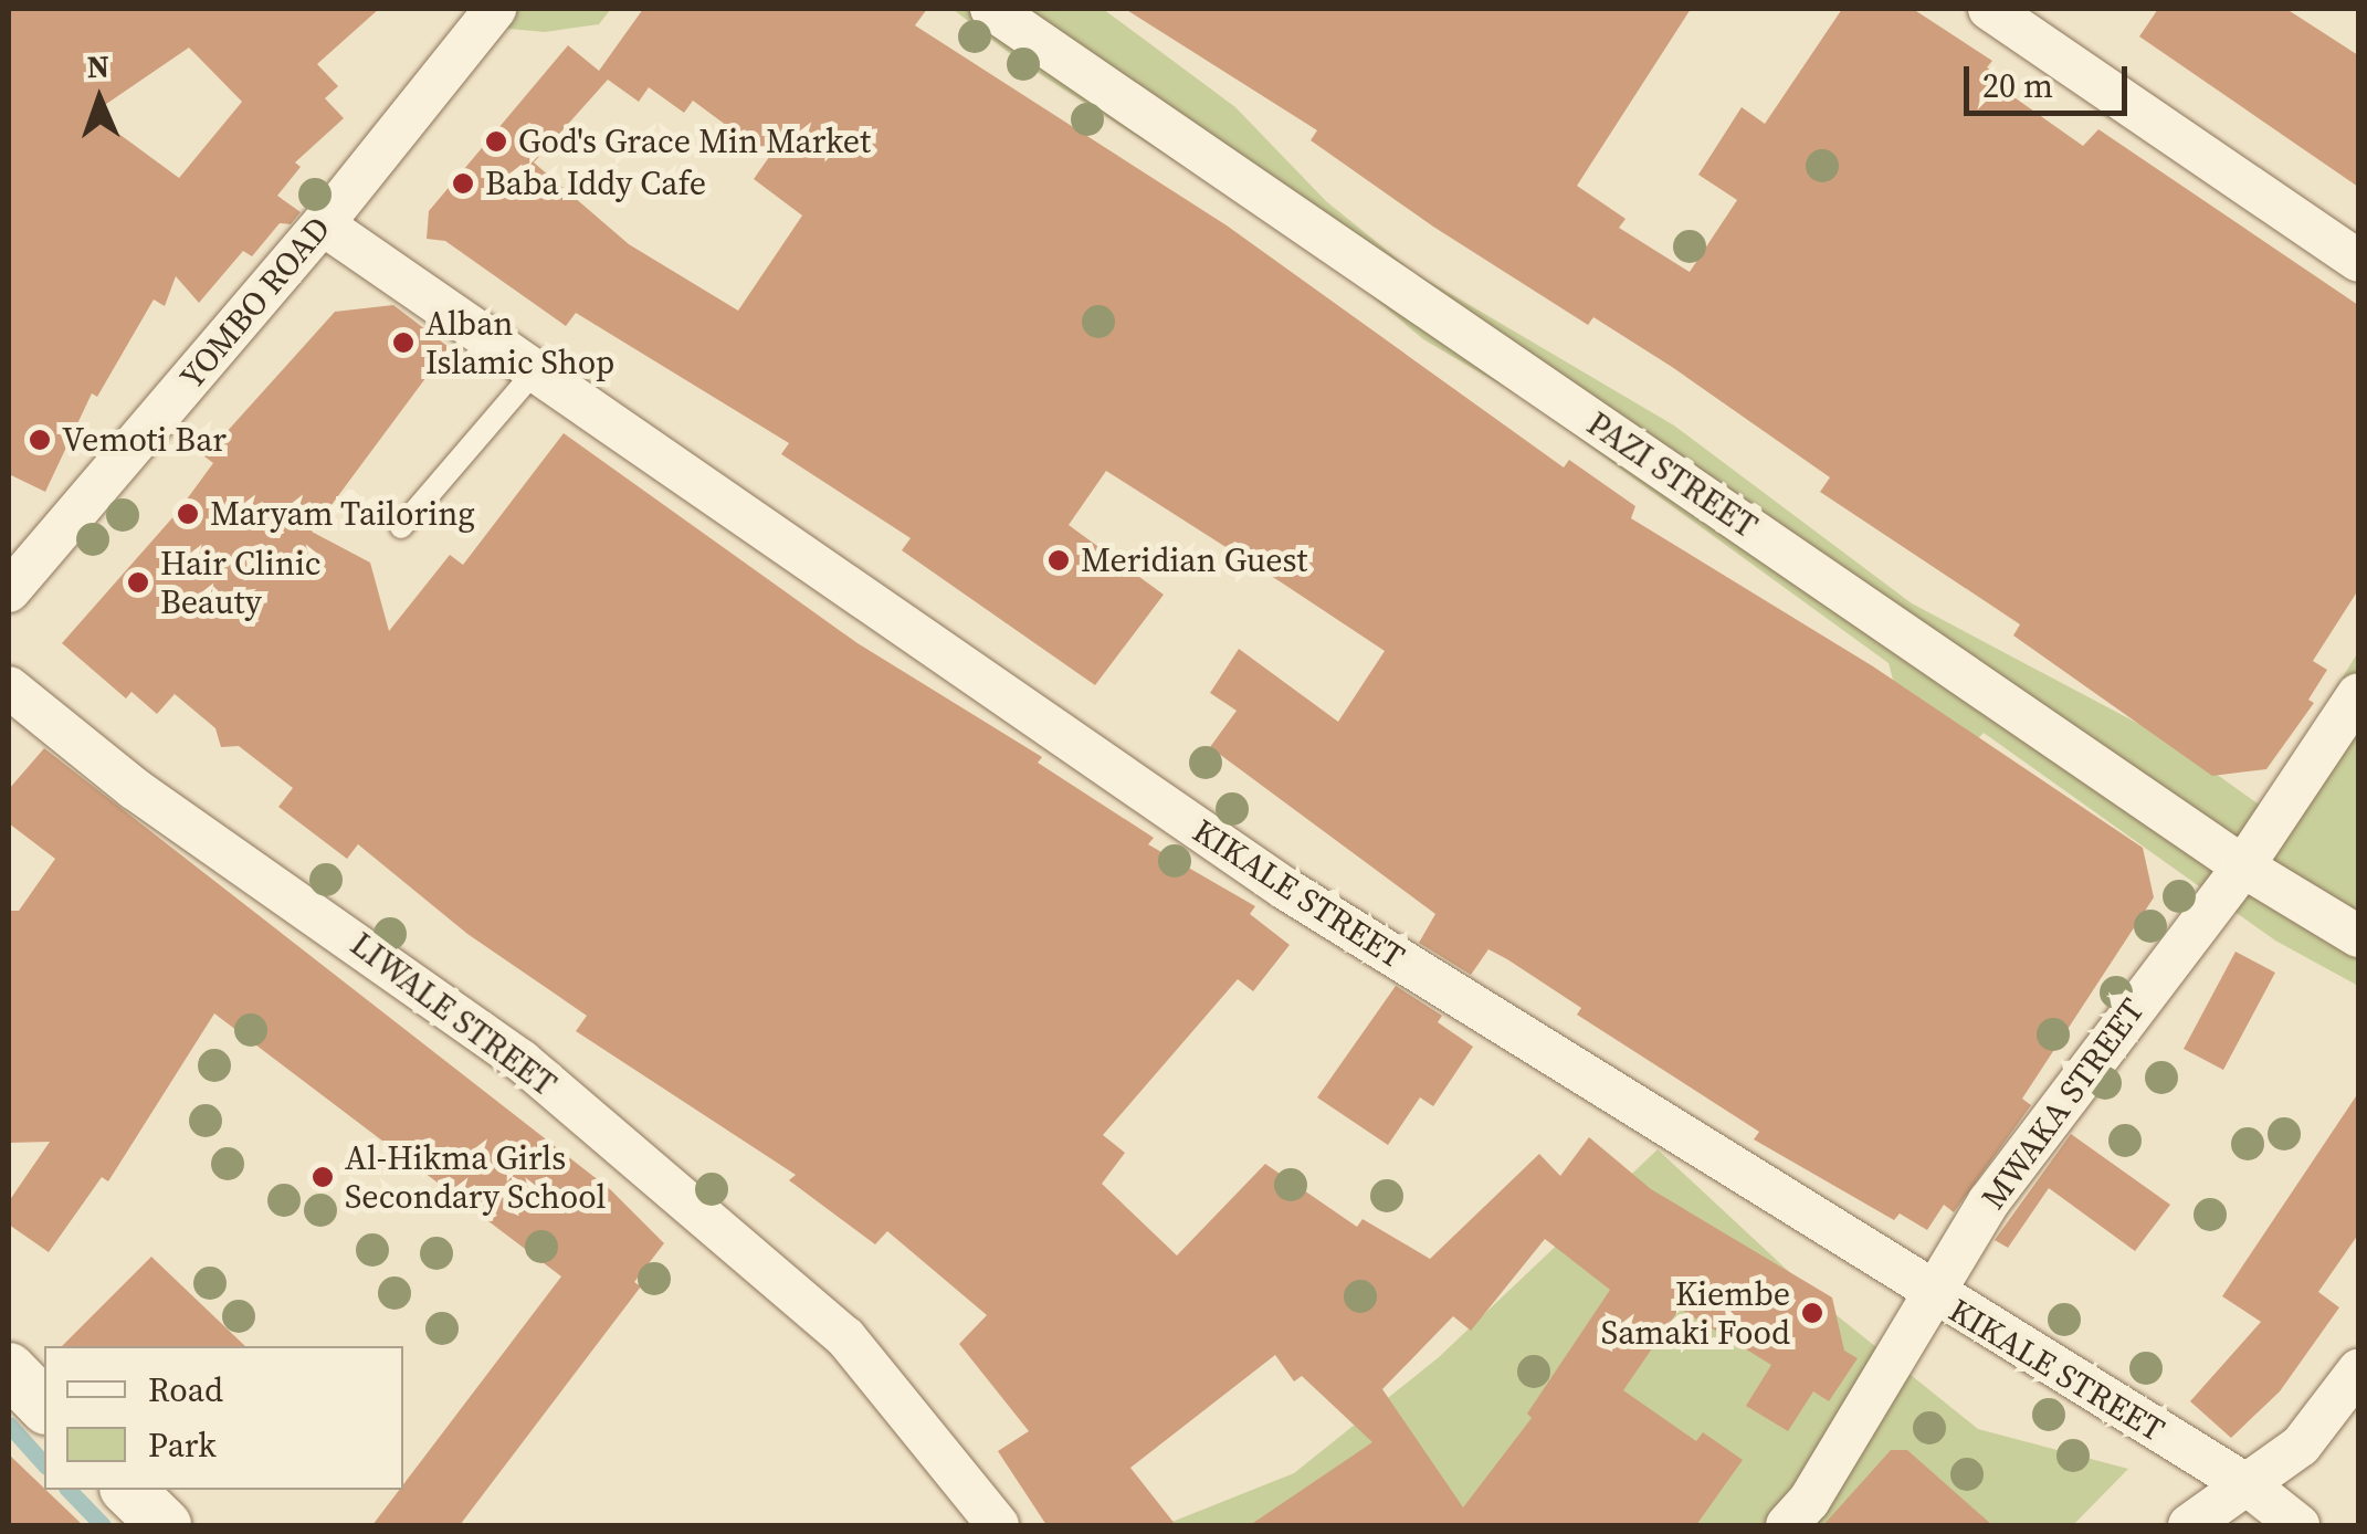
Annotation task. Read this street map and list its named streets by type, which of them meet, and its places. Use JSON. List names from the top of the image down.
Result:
{
  "streets": {
    "street": [
      "YOMBO ROAD",
      "PAZI STREET",
      "KIKALE STREET",
      "LIWALE STREET",
      "MWAKA STREET"
    ]
  },
  "crossings": [
    ["YOMBO ROAD", "KIKALE STREET"],
    ["PAZI STREET", "MWAKA STREET"],
    ["KIKALE STREET", "MWAKA STREET"]
  ],
  "places": [
    "God's Grace Min Market",
    "Baba Iddy Cafe",
    "Alban Islamic Shop",
    "Vemoti Bar",
    "Maryam Tailoring",
    "Meridian Guest",
    "Hair Clinic Beauty",
    "Al-Hikma Girls Secondary School",
    "Kiembe Samaki Food"
  ],
  "legend": ["Road", "Park"],
  "scale_bar": "20 m",
  "north": "top"
}
